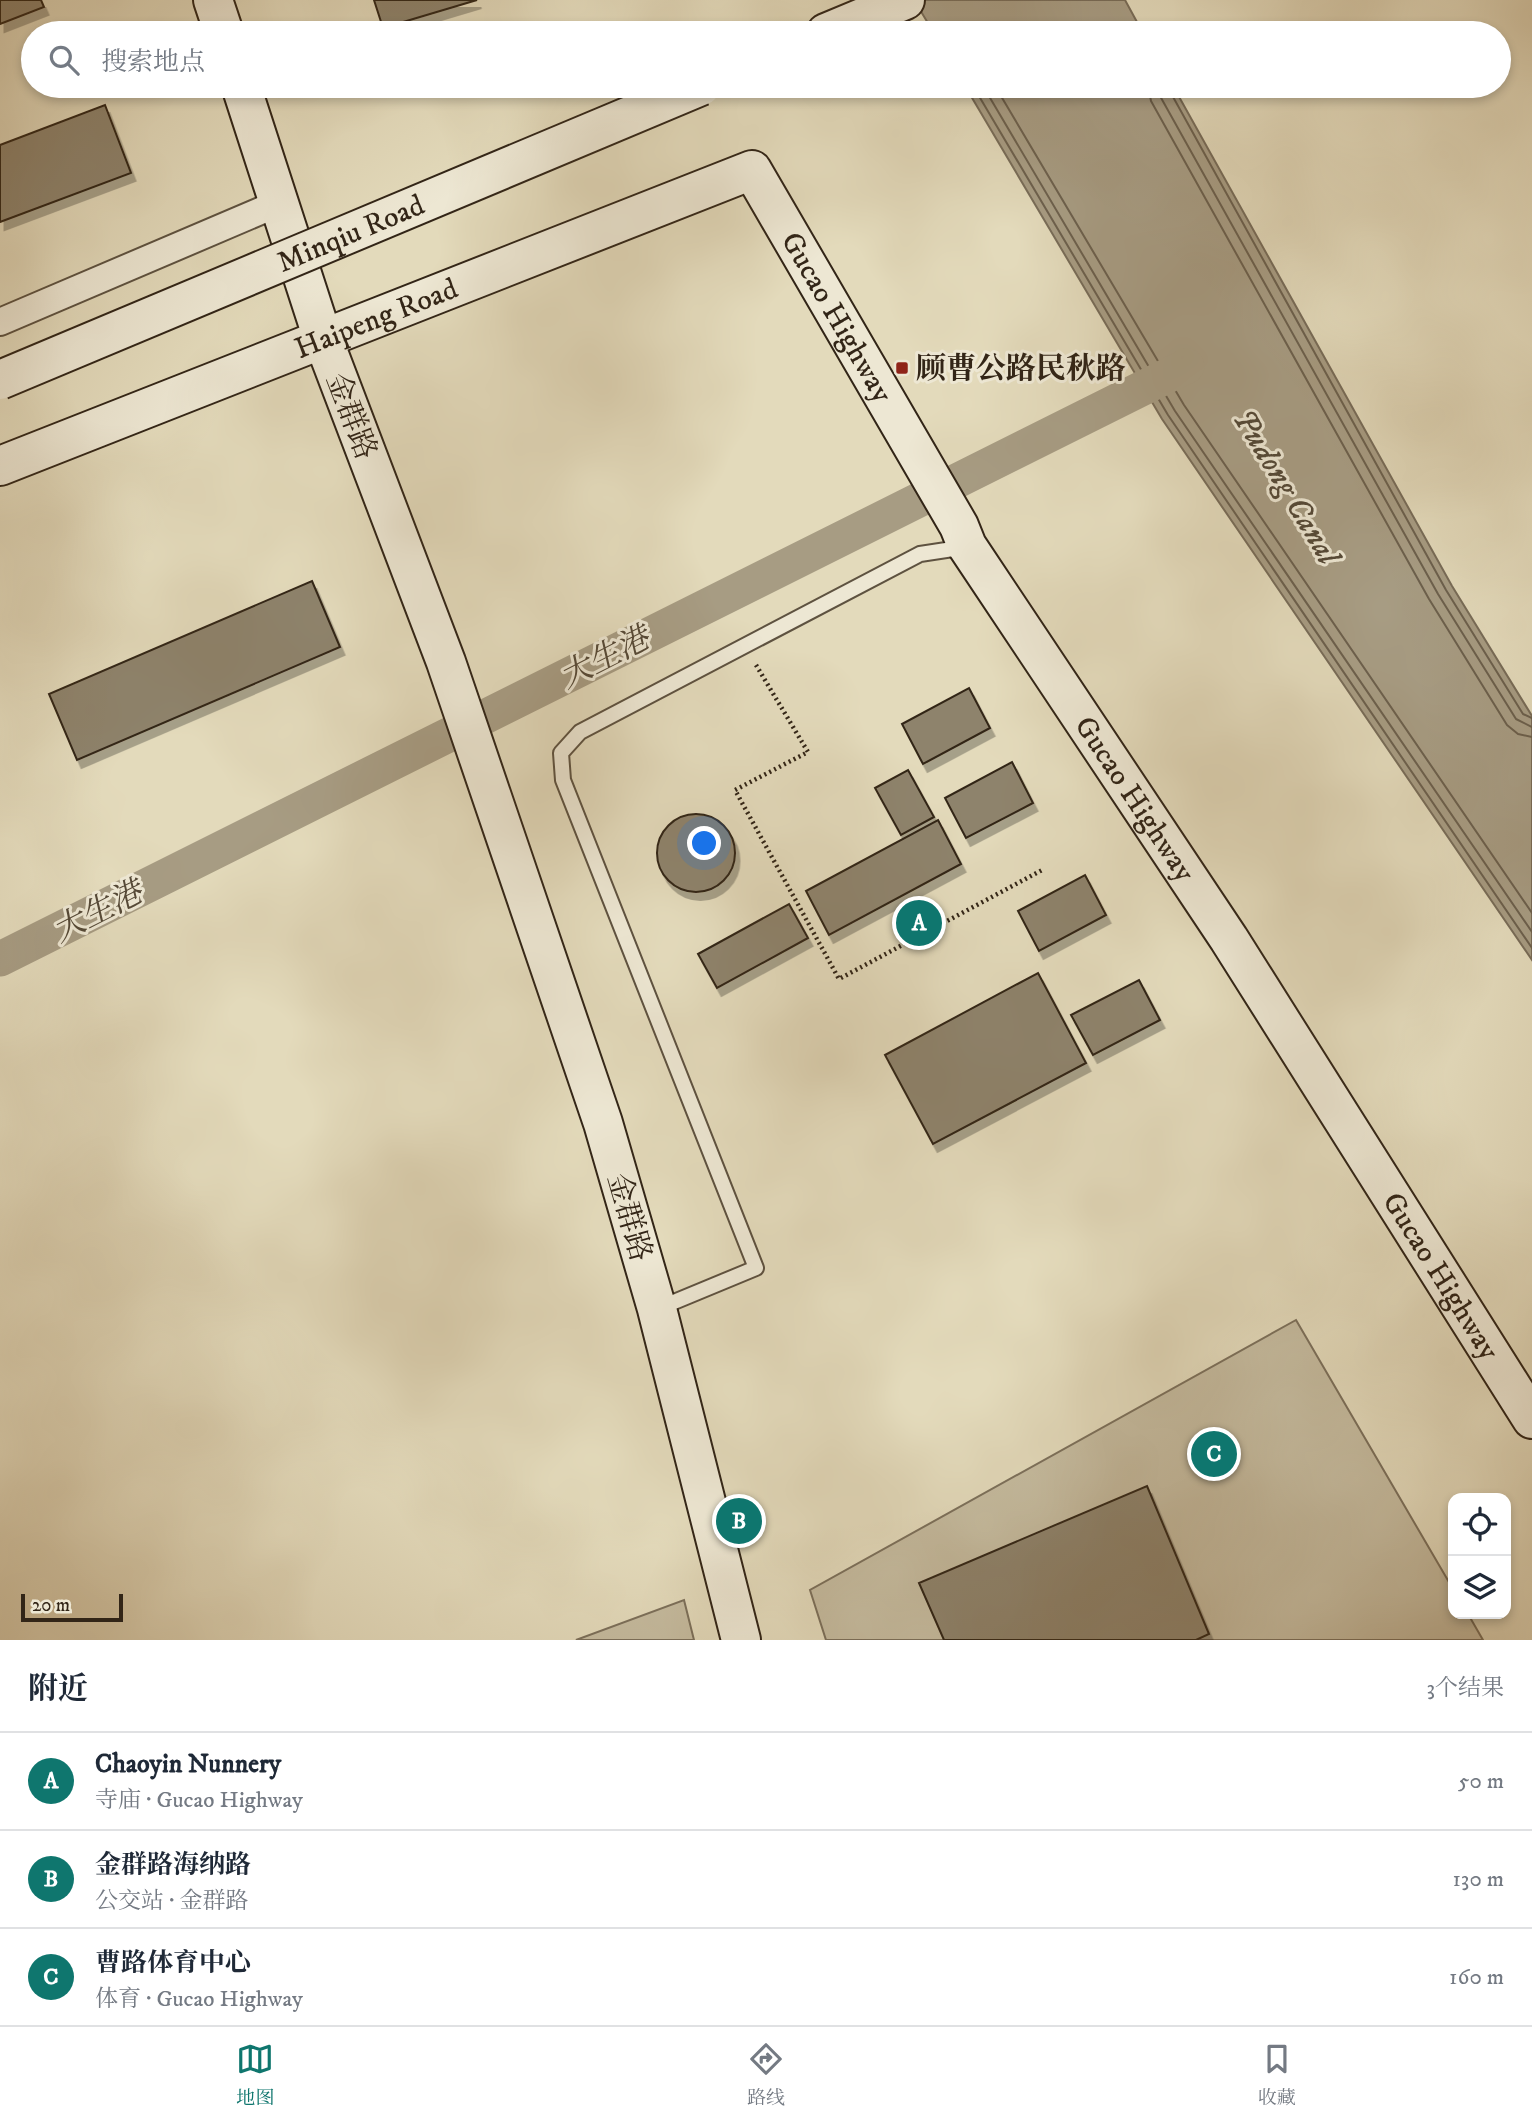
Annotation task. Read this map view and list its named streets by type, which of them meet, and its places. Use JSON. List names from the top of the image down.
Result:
{
  "streets": {
    "street": [
      "Minqiu Road",
      "Haipeng Road",
      "Gucao Highway",
      "金群路"
    ]
  },
  "crossings": [
    ["Haipeng Road", "Gucao Highway"],
    ["Haipeng Road", "金群路"]
  ],
  "water": ["Pudong Canal", "大生港"],
  "places": {
    "transit": ["顾曹公路民秋路"]
  },
  "scale_bar": "20 m",
  "page": {
    "search": "搜索地点",
    "pins": ["A", "C", "B"],
    "scale": "20 m",
    "heading": ["附近", "3个结果"],
    "list": [
      {
        "mark": "A",
        "name": "Chaoyin Nunnery",
        "note": "寺庙 · Gucao Highway",
        "value": "50 m"
      },
      {
        "mark": "B",
        "name": "金群路海纳路",
        "note": "公交站 · 金群路",
        "value": "130 m"
      },
      {
        "mark": "C",
        "name": "曹路体育中心",
        "note": "体育 · Gucao Highway",
        "value": "160 m"
      }
    ],
    "nav": ["地图", "路线", "收藏"]
  }
}
